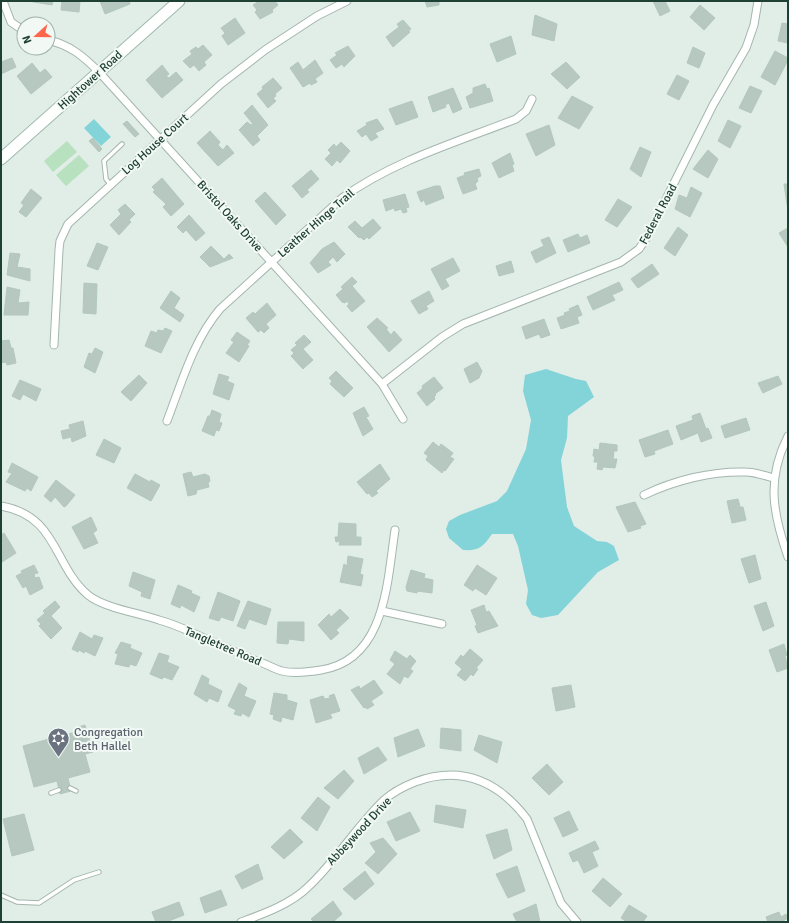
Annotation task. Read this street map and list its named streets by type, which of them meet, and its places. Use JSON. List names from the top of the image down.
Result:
{
  "streets": {
    "street": [
      "Hightower Road",
      "Log House Court",
      "Federal Road",
      "Bristol Oaks Drive",
      "Leather Hinge Trail",
      "Tangletree Road",
      "Abbeywood Drive"
    ]
  },
  "crossings": [
    ["Hightower Road", "Bristol Oaks Drive"],
    ["Log House Court", "Bristol Oaks Drive"],
    ["Federal Road", "Bristol Oaks Drive"],
    ["Bristol Oaks Drive", "Leather Hinge Trail"]
  ],
  "places": {
    "synagogue": ["Congregation Beth Hallel"]
  },
  "north": "left"
}
